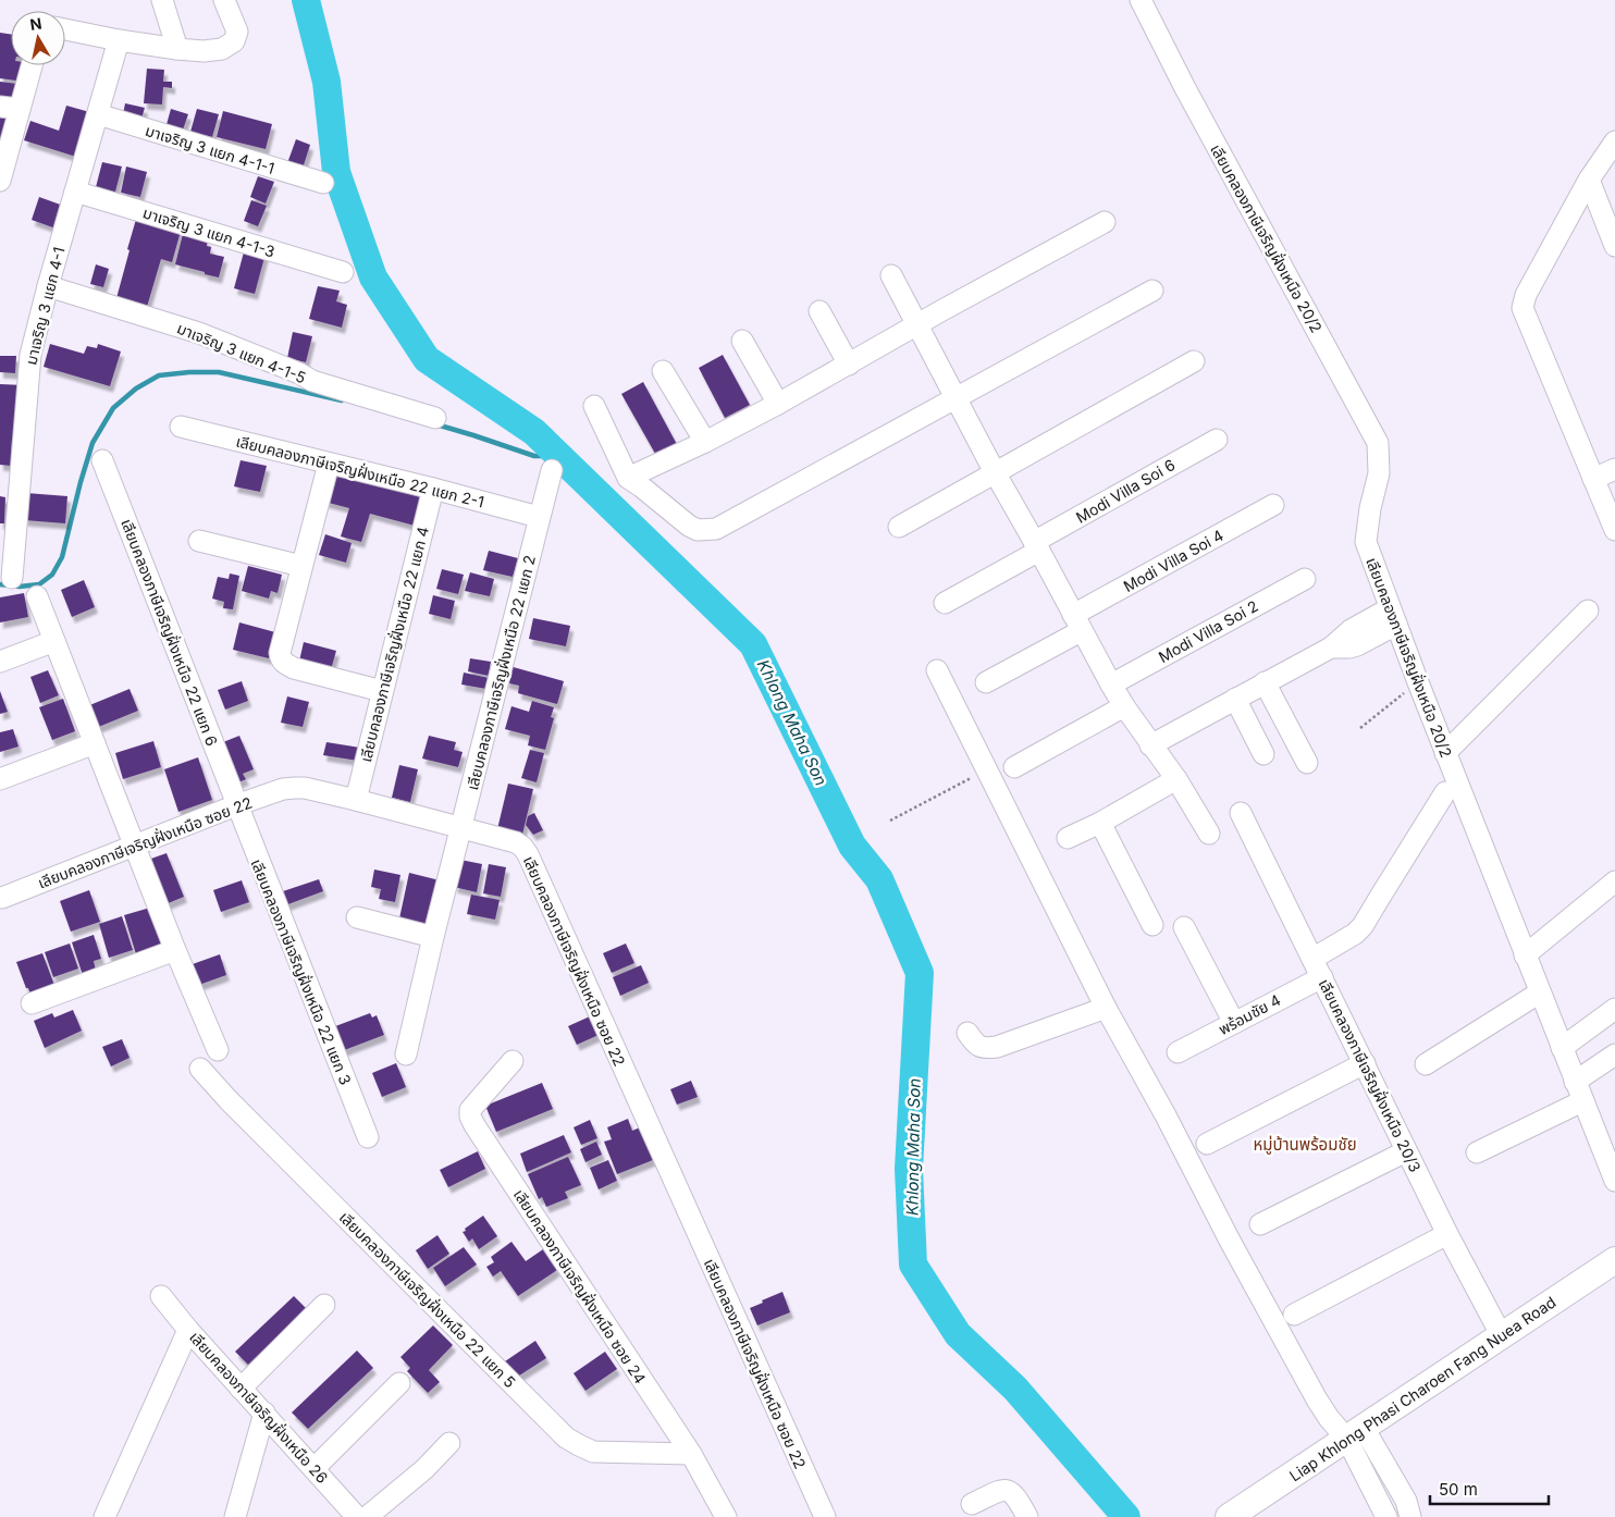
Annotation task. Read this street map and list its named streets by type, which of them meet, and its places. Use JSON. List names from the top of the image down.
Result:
{
  "streets": {
    "main road": ["Liap Khlong Phasi Charoen Fang Nuea Road"],
    "street": [
      "มาเจริญ 3 แยก 4-1-1",
      "มาเจริญ 3 แยก 4-1-3",
      "เลียบคลองภาษีเจริญฝั่งเหนือ 20/2",
      "มาเจริญ 3 แยก 4-1",
      "มาเจริญ 3 แยก 4-1-5",
      "เลียบคลองภาษีเจริญฝั่งเหนือ 22 แยก 2-1",
      "Modi Villa Soi 6",
      "Modi Villa Soi 4",
      "Modi Villa Soi 2",
      "เลียบคลองภาษีเจริญฝั่งเหนือ 22 แยก 6",
      "เลียบคลองภาษีเจริญฝั่งเหนือ 22 แยก 4",
      "เลียบคลองภาษีเจริญฝั่งเหนือ 22 แยก 2",
      "เลียบคลองภาษีเจริญฝั่งเหนือ ซอย 22",
      "เลียบคลองภาษีเจริญฝั่งเหนือ 22 แยก 3",
      "พร้อมชัย 4",
      "เลียบคลองภาษีเจริญฝั่งเหนือ 20/3",
      "เลียบคลองภาษีเจริญฝั่งเหนือ ซอย 24",
      "เลียบคลองภาษีเจริญฝั่งเหนือ 22 แยก 5",
      "เลียบคลองภาษีเจริญฝั่งเหนือ 26"
    ]
  },
  "crossings": [
    ["มาเจริญ 3 แยก 4-1-1", "มาเจริญ 3 แยก 4-1"],
    ["มาเจริญ 3 แยก 4-1-3", "มาเจริญ 3 แยก 4-1"],
    ["มาเจริญ 3 แยก 4-1", "มาเจริญ 3 แยก 4-1-5"],
    ["เลียบคลองภาษีเจริญฝั่งเหนือ 22 แยก 2-1", "เลียบคลองภาษีเจริญฝั่งเหนือ 22 แยก 4"],
    ["เลียบคลองภาษีเจริญฝั่งเหนือ 22 แยก 2-1", "เลียบคลองภาษีเจริญฝั่งเหนือ 22 แยก 2"],
    ["เลียบคลองภาษีเจริญฝั่งเหนือ 22 แยก 6", "เลียบคลองภาษีเจริญฝั่งเหนือ ซอย 22"],
    ["เลียบคลองภาษีเจริญฝั่งเหนือ 22 แยก 6", "เลียบคลองภาษีเจริญฝั่งเหนือ 22 แยก 3"],
    ["เลียบคลองภาษีเจริญฝั่งเหนือ 22 แยก 4", "เลียบคลองภาษีเจริญฝั่งเหนือ ซอย 22"],
    ["เลียบคลองภาษีเจริญฝั่งเหนือ 22 แยก 2", "เลียบคลองภาษีเจริญฝั่งเหนือ ซอย 22"],
    ["เลียบคลองภาษีเจริญฝั่งเหนือ ซอย 22", "เลียบคลองภาษีเจริญฝั่งเหนือ 22 แยก 3"],
    ["พร้อมชัย 4", "เลียบคลองภาษีเจริญฝั่งเหนือ 20/3"],
    ["เลียบคลองภาษีเจริญฝั่งเหนือ 20/3", "Liap Khlong Phasi Charoen Fang Nuea Road"],
    ["เลียบคลองภาษีเจริญฝั่งเหนือ ซอย 24", "เลียบคลองภาษีเจริญฝั่งเหนือ 22 แยก 5"]
  ],
  "districts": ["หมู่บ้านพร้อมชัย"],
  "water": ["Khlong Maha Son"],
  "scale_bar": "50 m",
  "north": "top"
}
